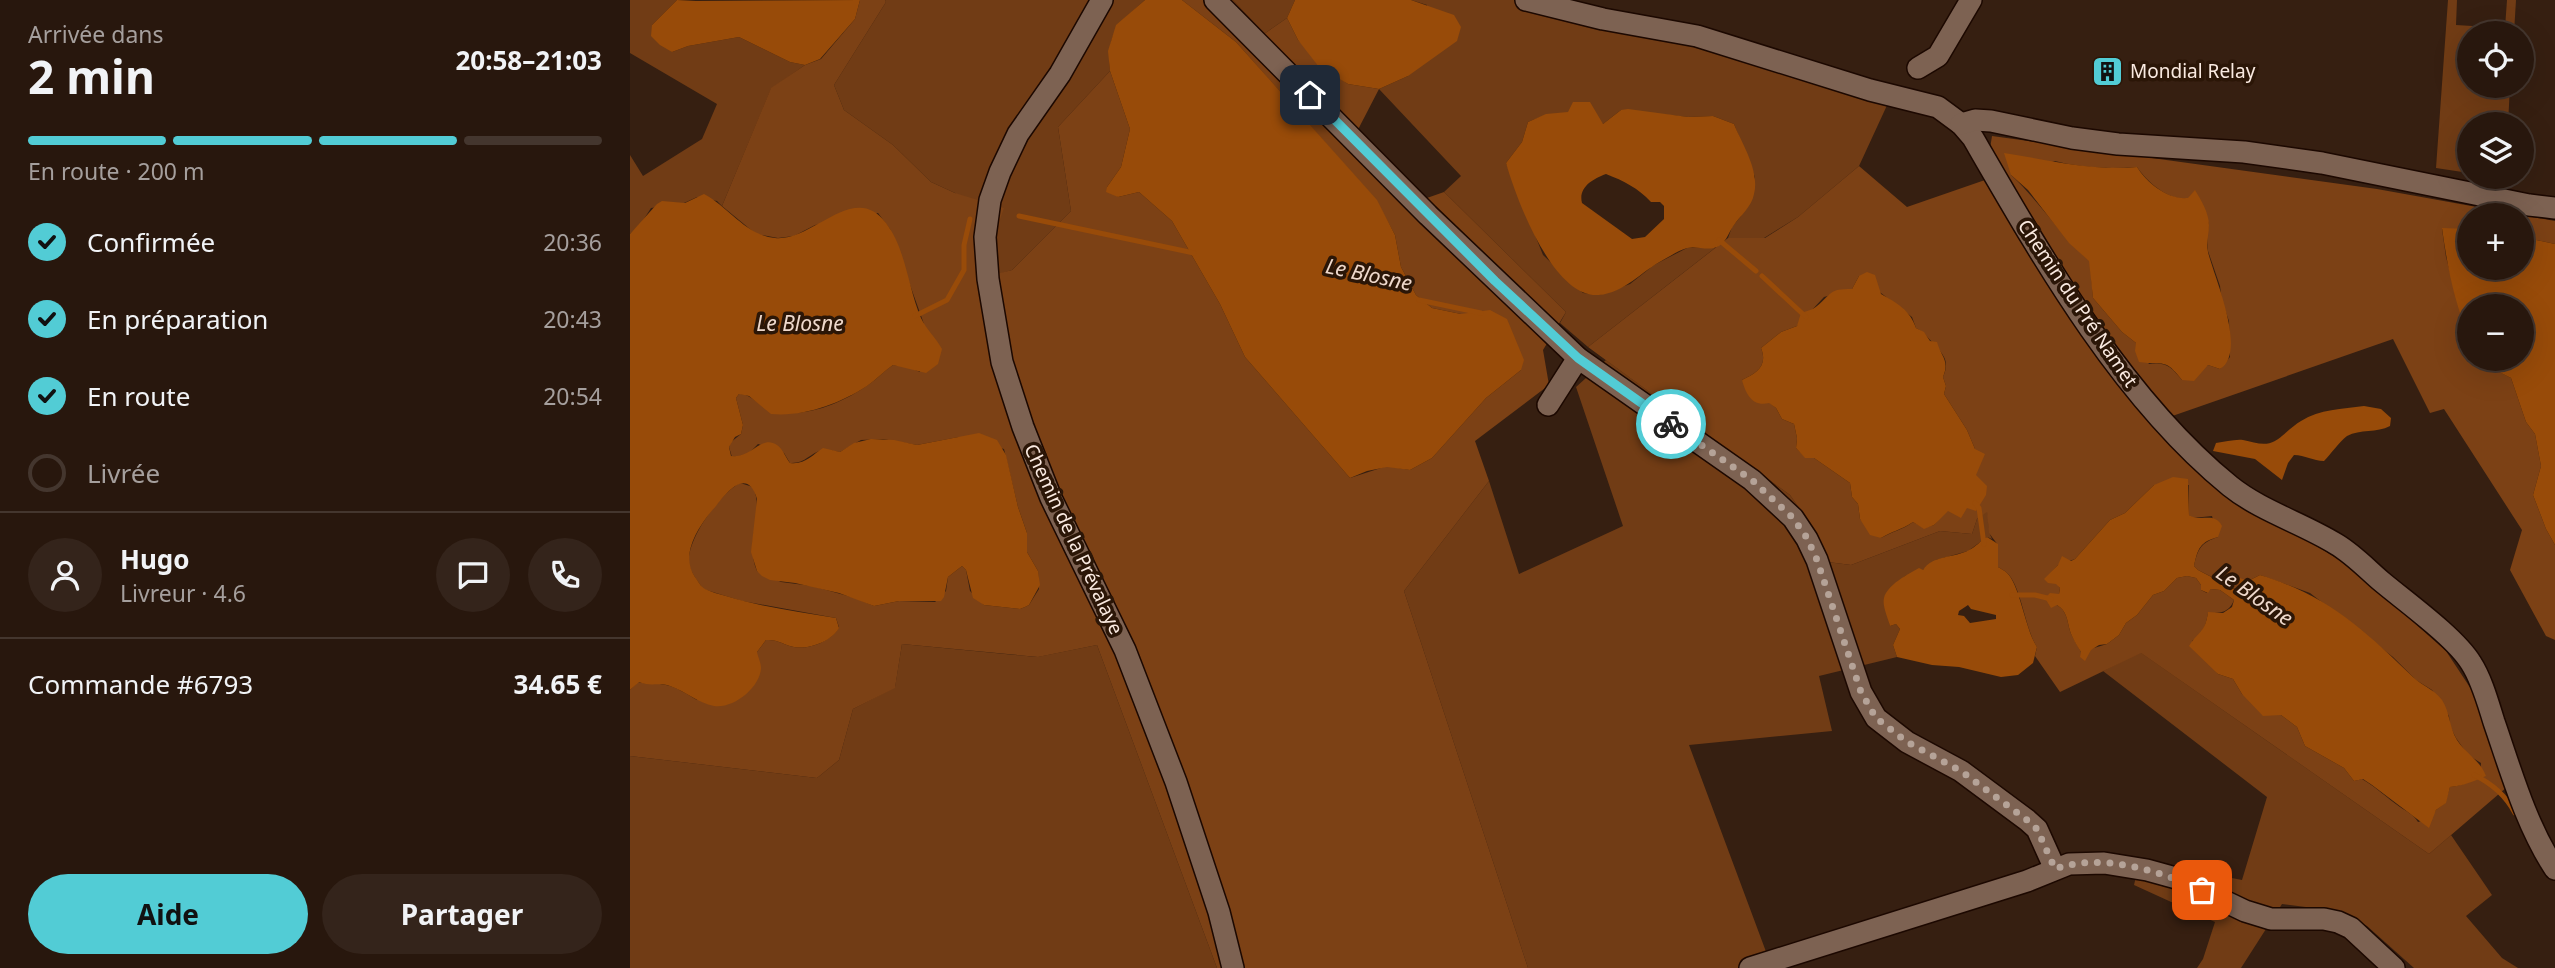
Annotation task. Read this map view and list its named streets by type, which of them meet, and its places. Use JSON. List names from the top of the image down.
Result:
{
  "streets": {
    "street": ["Chemin du Pré Namet", "Chemin de la Prévalaye"]
  },
  "water": ["Le Blosne"],
  "places": {
    "building": ["Mondial Relay"]
  },
  "page": {
    "heading": ["2 min", "Arrivée dans", "20:58–21:03"],
    "panel": [
      "Hugo",
      "Livreur · 4.6",
      "Commande #6793",
      "34.65 €"
    ],
    "map_buttons": ["+", "−"],
    "bar": "En route · 200 m",
    "list": [
      ["Confirmée", "20:36"],
      ["En préparation", "20:43"],
      ["En route", "20:54"],
      "Livrée"
    ],
    "buttons": ["Aide", "Partager"]
  }
}
